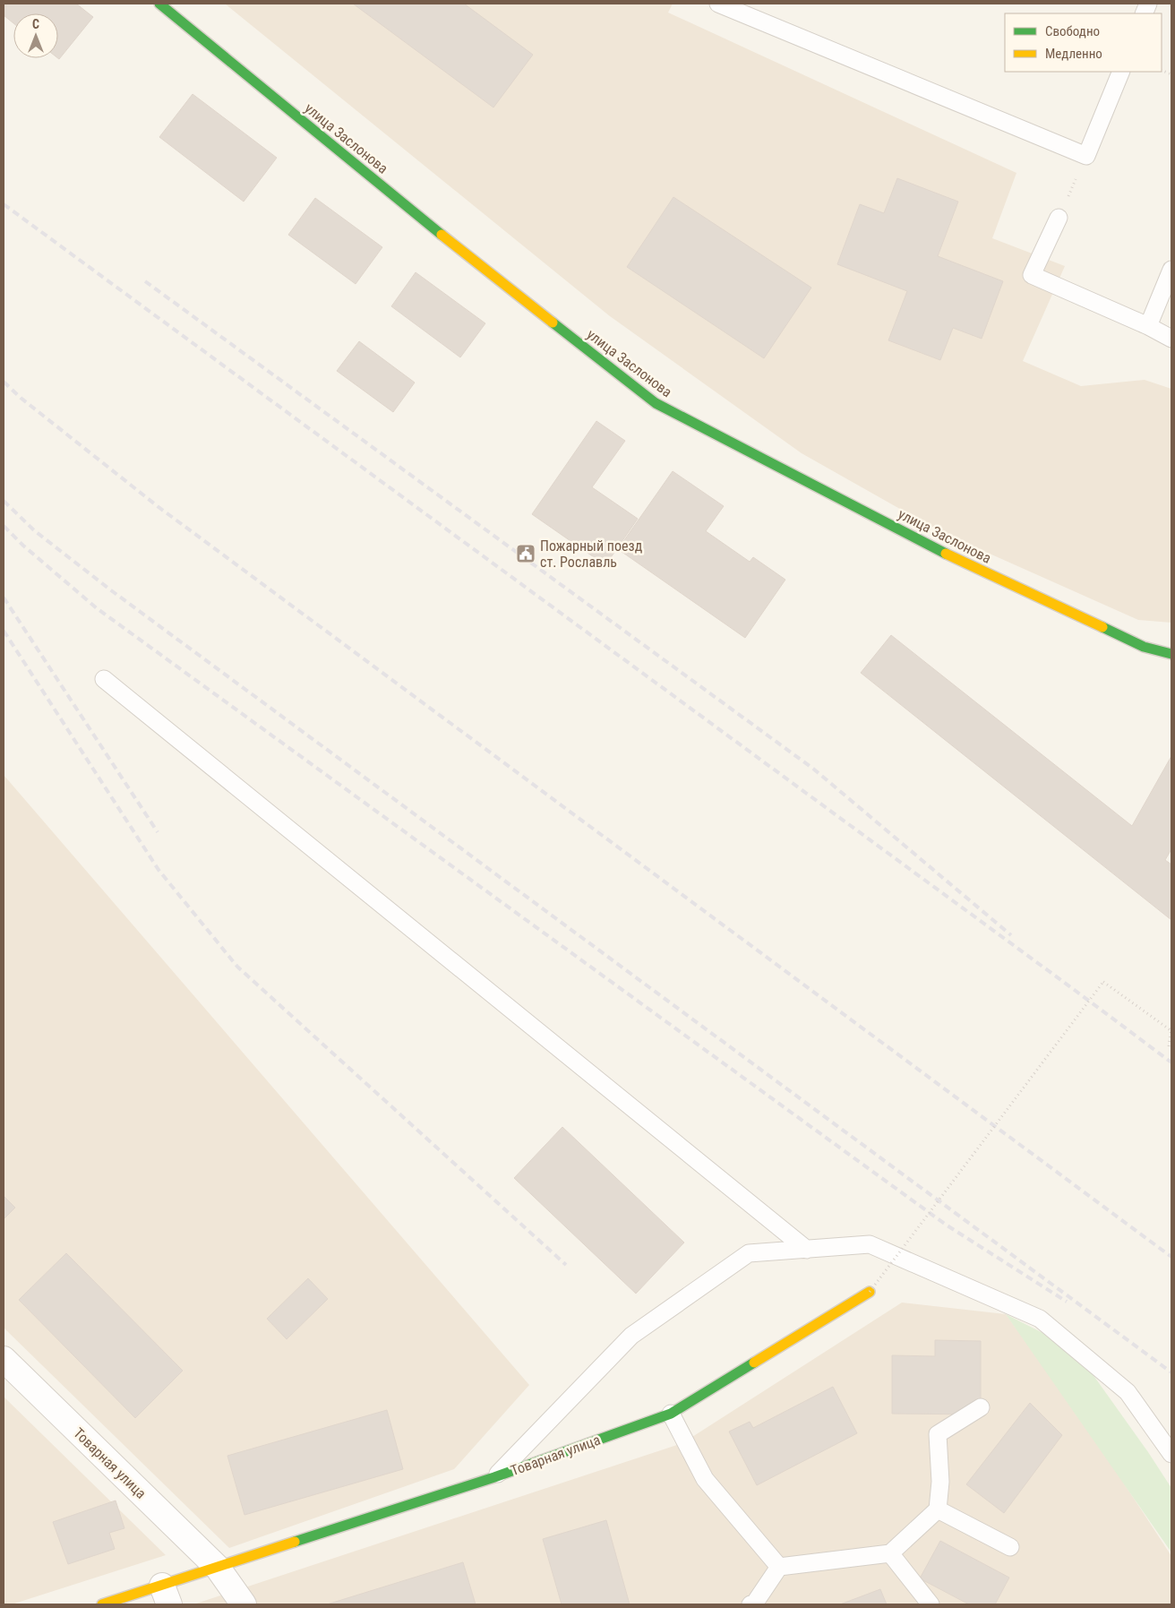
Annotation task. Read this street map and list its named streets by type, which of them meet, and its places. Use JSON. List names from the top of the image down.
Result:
{
  "streets": {
    "street": ["улица Заслонова", "Товарная улица"]
  },
  "places": {
    "public building": ["Пожарный поезд ст. Рославль"]
  },
  "legend": ["Свободно", "Медленно"],
  "north": "top"
}
